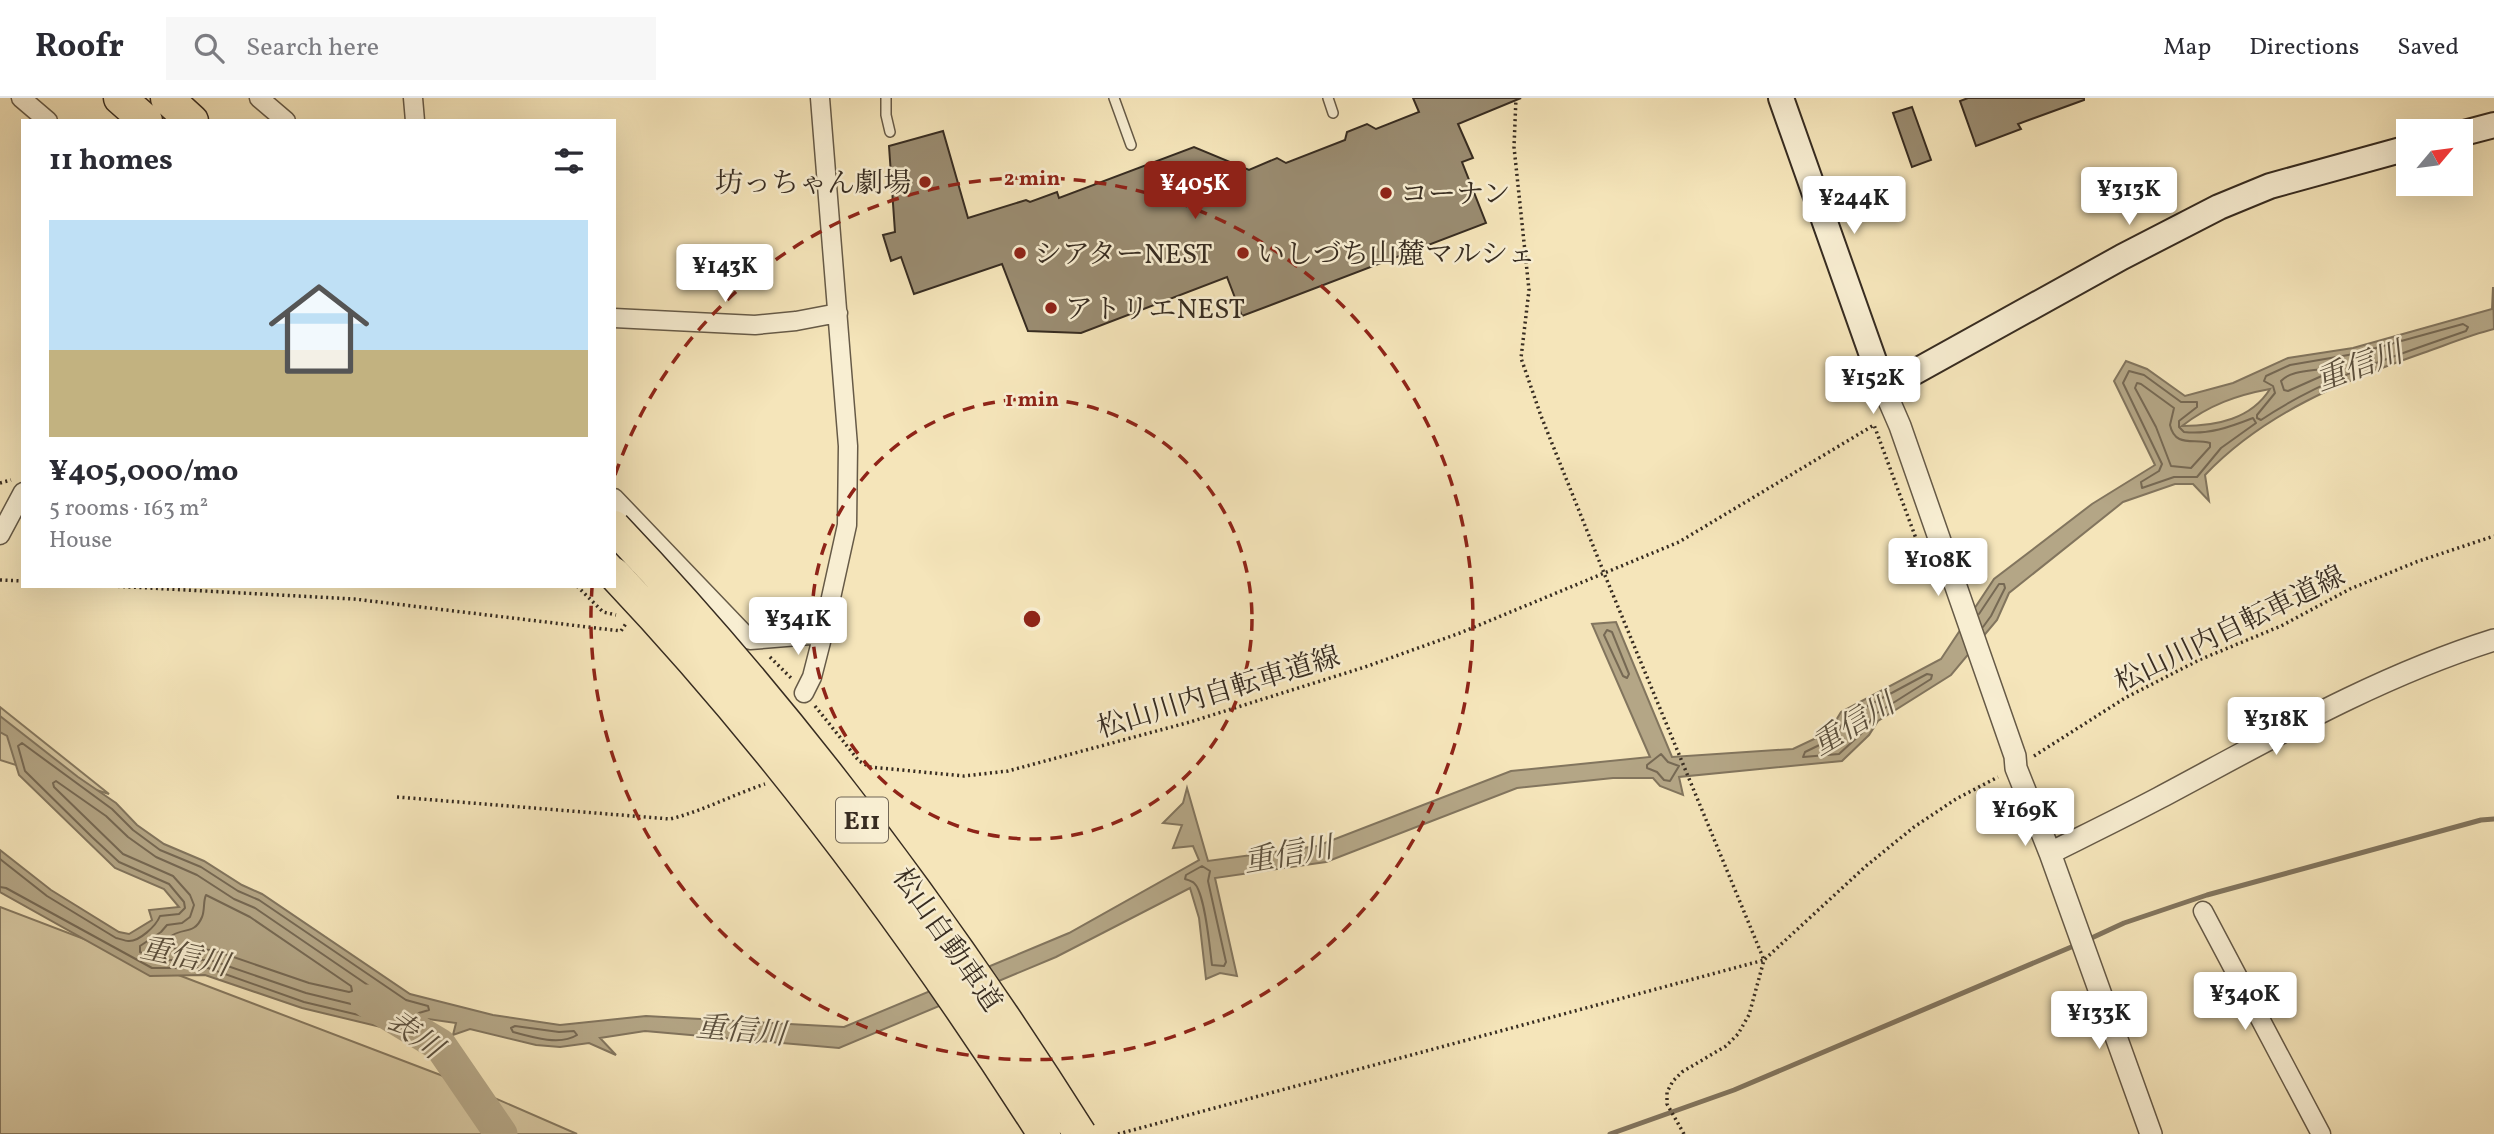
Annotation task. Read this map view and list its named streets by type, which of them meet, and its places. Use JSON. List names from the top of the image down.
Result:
{
  "streets": {
    "highway": ["E11", "松山自動車道"],
    "path": ["松山川内自転車道線"]
  },
  "water": ["重信川", "表川"],
  "places": [
    "坊っちゃん劇場",
    "コーナン",
    "シアターNEST",
    "いしづち山麓マルシェ",
    "アトリエNEST"
  ],
  "north": "top right",
  "page": {
    "header": "Roofr",
    "search": "Search here",
    "nav": ["Map", "Directions", "Saved"],
    "heading": "11 homes",
    "price": [
      "¥405K",
      "¥313K",
      "¥244K",
      "¥143K",
      "¥152K",
      "¥108K",
      "¥341K",
      "¥318K",
      "¥169K",
      "¥340K",
      "¥133K"
    ],
    "list": [
      {
        "name": "¥405,000/mo",
        "note": "5 rooms · 163 m² · House"
      }
    ]
  },
  "rings": ["2 min", "1 min"]
}
